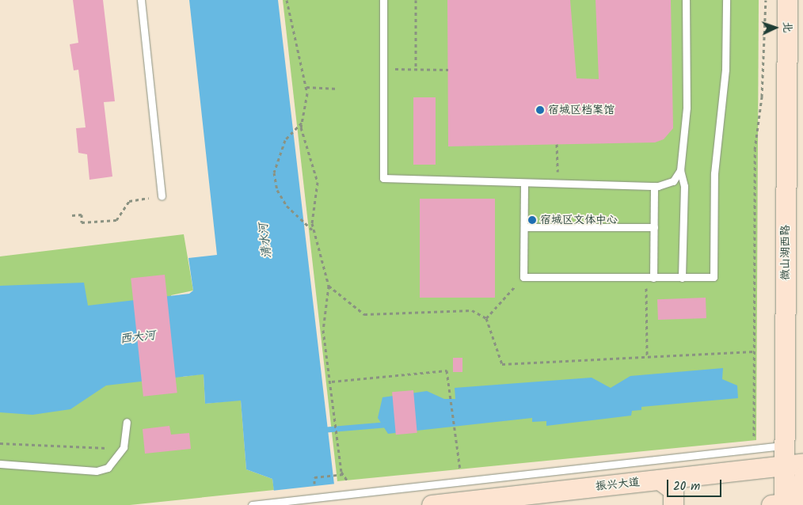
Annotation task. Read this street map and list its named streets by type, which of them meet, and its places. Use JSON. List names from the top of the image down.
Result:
{
  "streets": {
    "street": ["微山湖西路", "振兴大道"]
  },
  "crossings": [
    ["微山湖西路", "振兴大道"]
  ],
  "water": ["清水河", "西大河"],
  "places": ["宿城区档案馆", "宿城区文体中心"],
  "scale_bar": "20 m",
  "north": "right"
}
